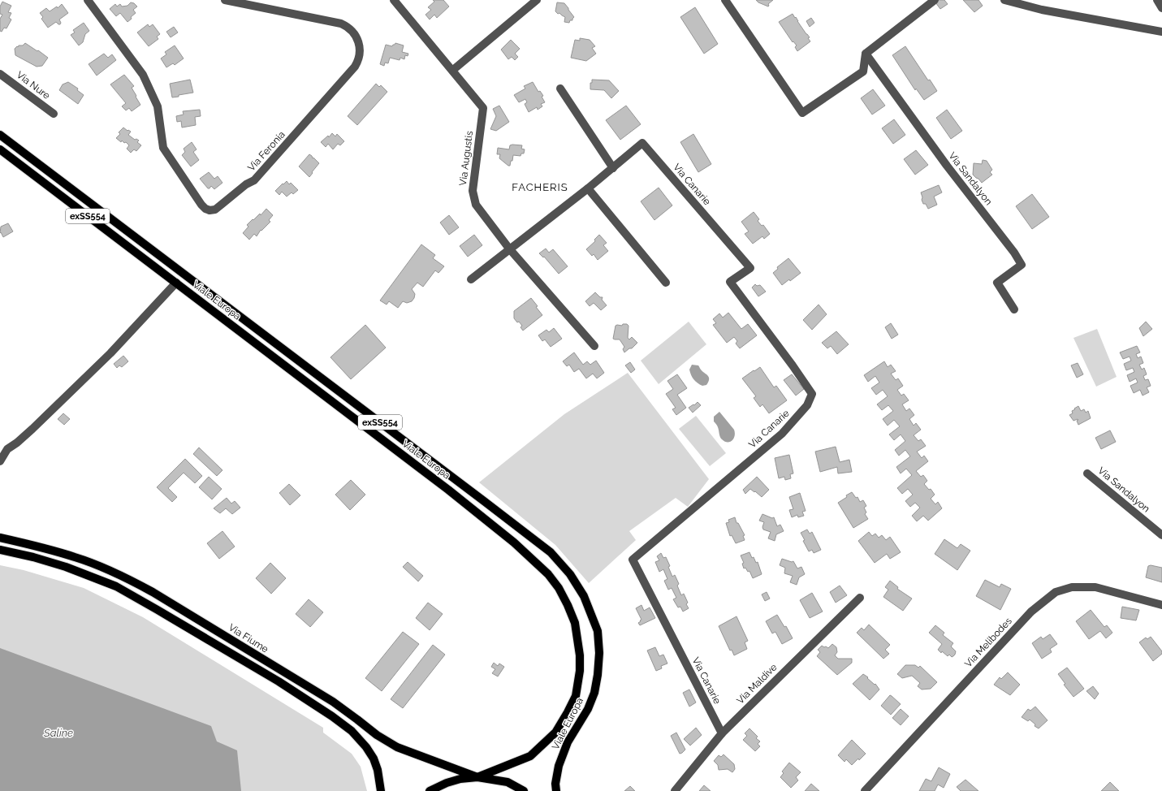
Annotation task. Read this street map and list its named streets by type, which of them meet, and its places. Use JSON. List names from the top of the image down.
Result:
{
  "streets": {
    "main road": ["exSS554", "Viale Europa", "Via Fiume"],
    "street": [
      "Via Nure",
      "Via Feronia",
      "Via Augustis",
      "Via Sandalyon",
      "Via Canarie",
      "Via Melibodes",
      "Via Maldive"
    ]
  },
  "crossings": [
    ["Via Canarie", "Via Maldive"],
    ["exSS554", "Viale Europa"],
    ["exSS554", "Via Fiume"],
    ["Viale Europa", "Via Fiume"]
  ],
  "districts": ["FACHERIS"],
  "water": ["Saline"]
}
